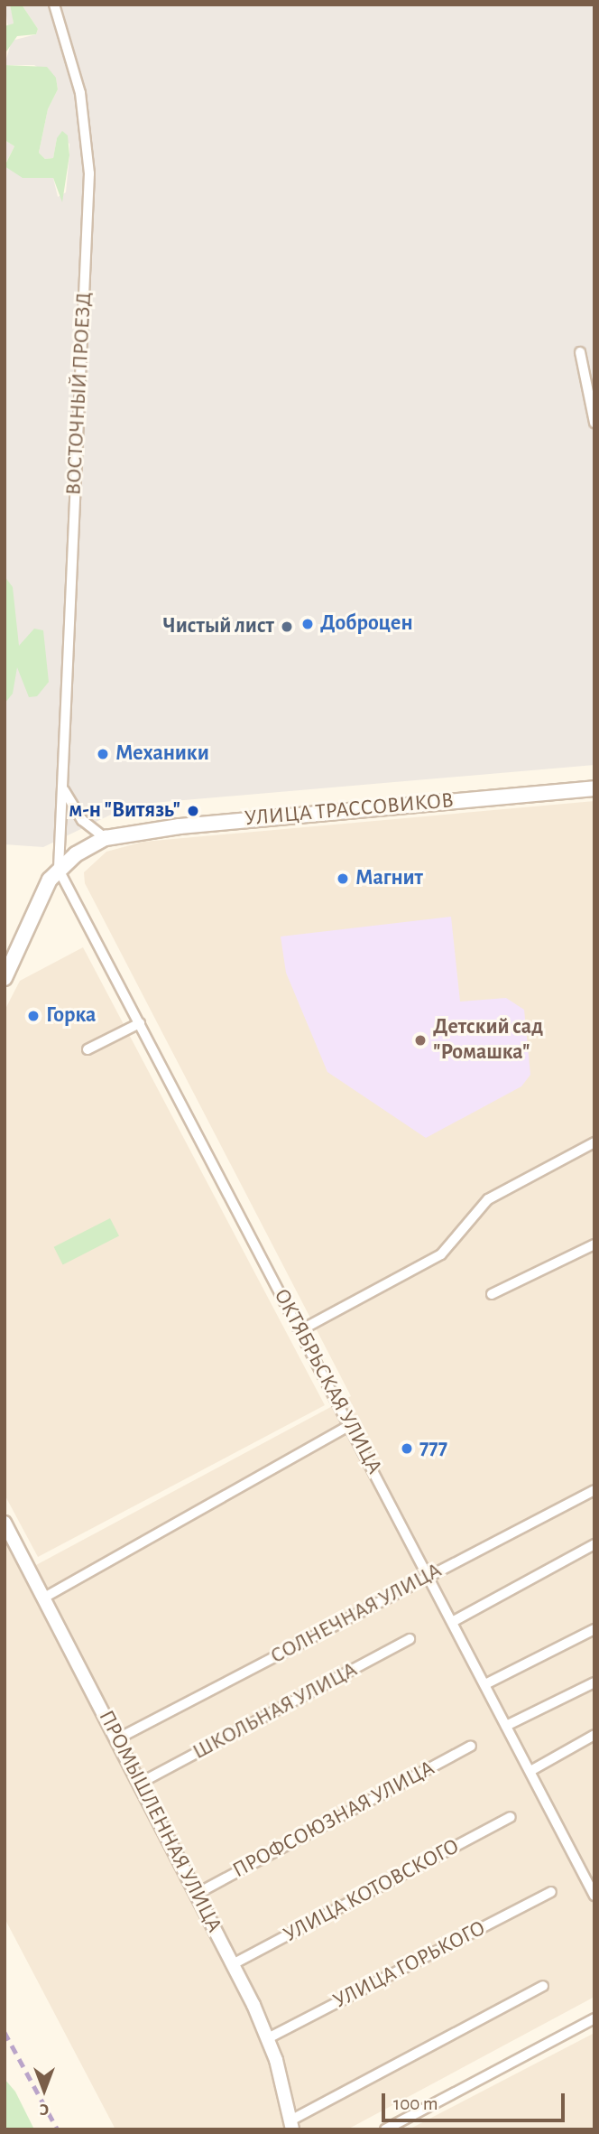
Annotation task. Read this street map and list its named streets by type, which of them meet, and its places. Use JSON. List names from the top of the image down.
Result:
{
  "streets": {
    "main road": ["УЛИЦА ТРАССОВИКОВ"],
    "street": [
      "ВОСТОЧНЫЙ ПРОЕЗД",
      "ОКТЯБРЬСКАЯ УЛИЦА",
      "СОЛНЕЧНАЯ УЛИЦА",
      "ШКОЛЬНАЯ УЛИЦА",
      "ПРОФСОЮЗНАЯ УЛИЦА",
      "ПРОМЫШЛЕННАЯ УЛИЦА",
      "УЛИЦА КОТОВСКОГО",
      "УЛИЦА ГОРЬКОГО"
    ]
  },
  "crossings": [
    ["ВОСТОЧНЫЙ ПРОЕЗД", "ОКТЯБРЬСКАЯ УЛИЦА"],
    ["ОКТЯБРЬСКАЯ УЛИЦА", "СОЛНЕЧНАЯ УЛИЦА"],
    ["СОЛНЕЧНАЯ УЛИЦА", "ПРОМЫШЛЕННАЯ УЛИЦА"],
    ["ШКОЛЬНАЯ УЛИЦА", "ПРОМЫШЛЕННАЯ УЛИЦА"],
    ["ПРОФСОЮЗНАЯ УЛИЦА", "ПРОМЫШЛЕННАЯ УЛИЦА"],
    ["ПРОМЫШЛЕННАЯ УЛИЦА", "УЛИЦА КОТОВСКОГО"],
    ["ПРОМЫШЛЕННАЯ УЛИЦА", "УЛИЦА ГОРЬКОГО"]
  ],
  "places": [
    "Доброцен",
    "Чистый лист",
    "Механики",
    "м-н \"Витязь\"",
    "Магнит",
    "Горка",
    "Детский сад \"Ромашка\"",
    "777"
  ],
  "scale_bar": "100 m",
  "north": "bottom"
}
